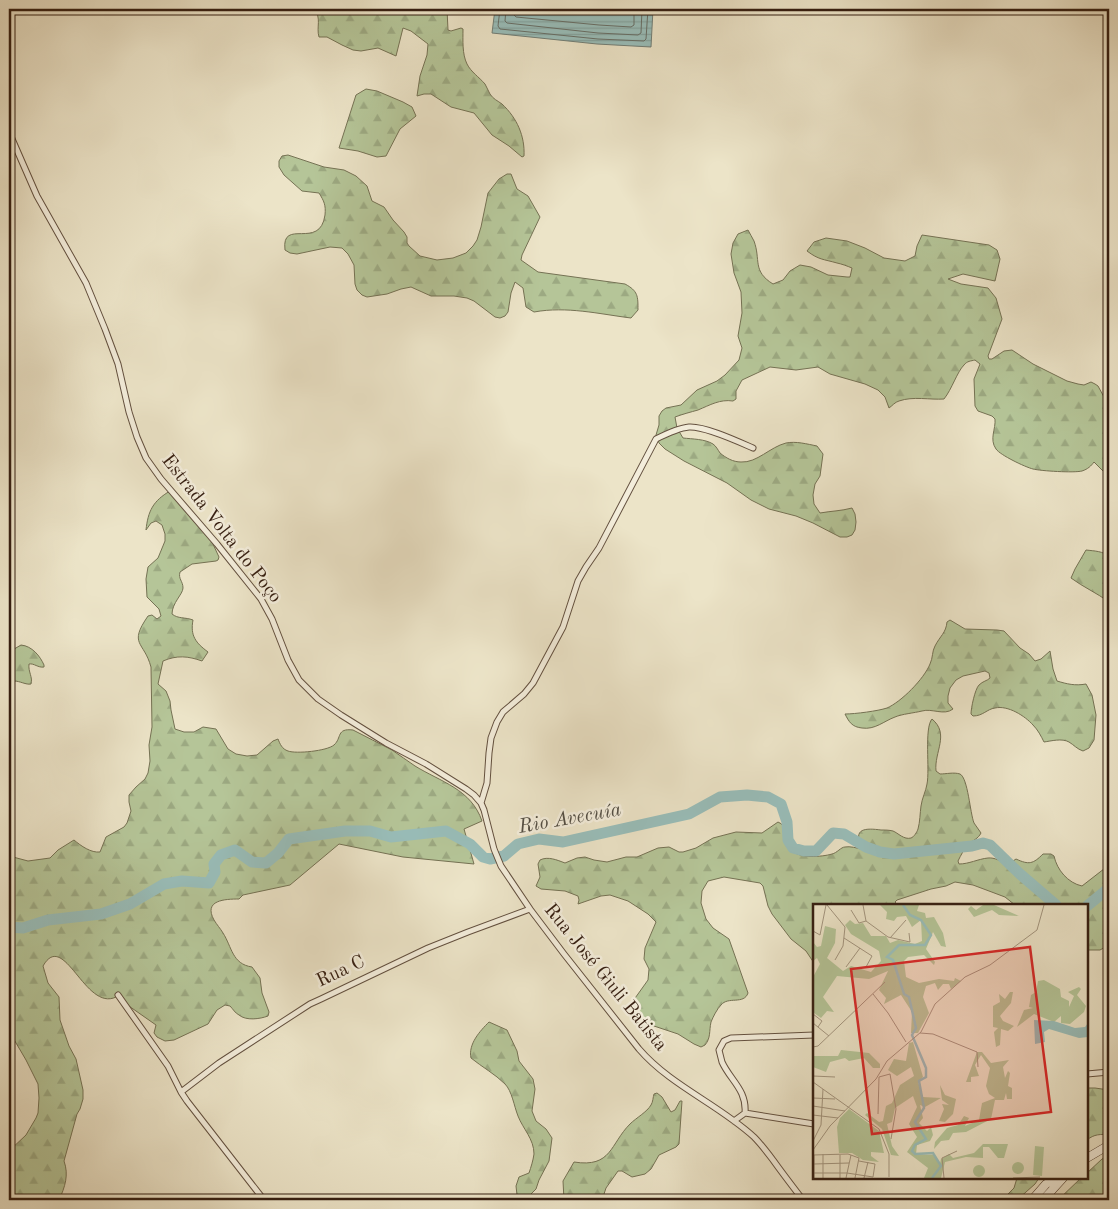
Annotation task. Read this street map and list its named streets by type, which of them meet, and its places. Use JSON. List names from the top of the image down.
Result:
{
  "streets": {
    "street": ["Estrada Volta do Poço", "Rua C", "Rua José Giuli Batista"]
  },
  "crossings": [
    ["Estrada Volta do Poço", "Rua José Giuli Batista"],
    ["Rua C", "Rua José Giuli Batista"]
  ],
  "water": ["Rio Avecuía"]
}
